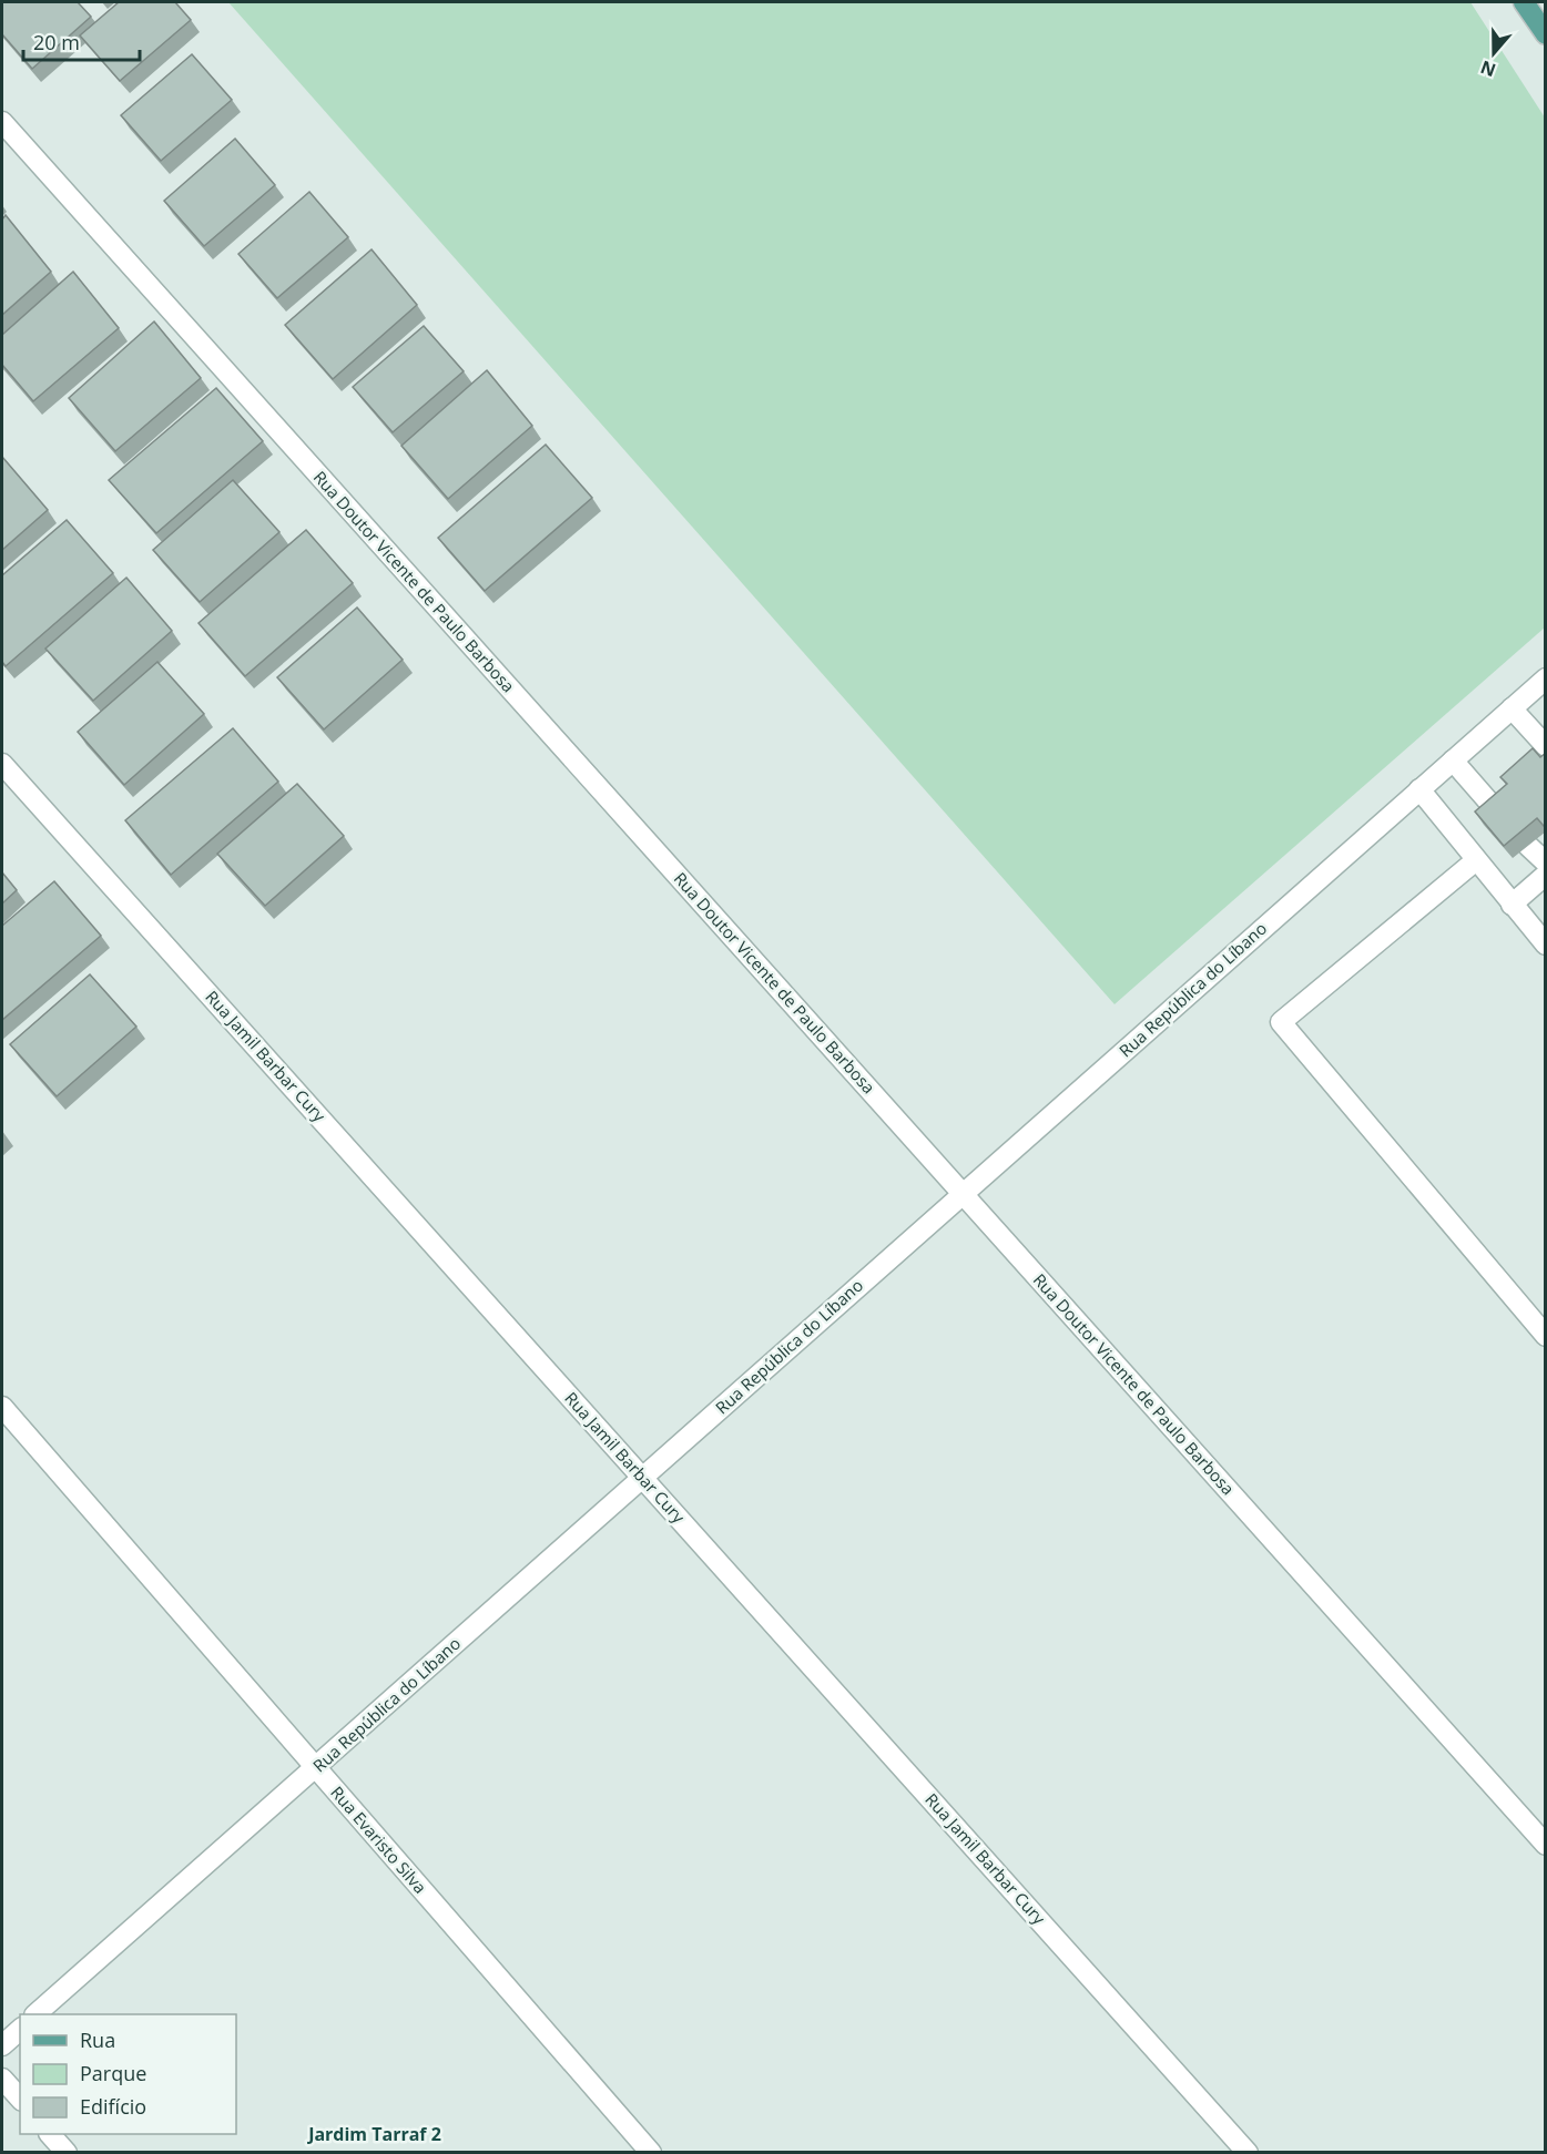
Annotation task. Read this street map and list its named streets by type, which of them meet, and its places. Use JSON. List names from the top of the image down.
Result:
{
  "streets": {
    "street": [
      "Rua Doutor Vicente de Paulo Barbosa",
      "Rua República do Líbano",
      "Rua Jamil Barbar Cury",
      "Rua Evaristo Silva"
    ]
  },
  "crossings": [
    ["Rua Doutor Vicente de Paulo Barbosa", "Rua República do Líbano"],
    ["Rua República do Líbano", "Rua Jamil Barbar Cury"],
    ["Rua República do Líbano", "Rua Evaristo Silva"]
  ],
  "districts": ["Jardim Tarraf 2"],
  "legend": ["Rua", "Parque", "Edifício"],
  "scale_bar": "20 m",
  "north": "bottom"
}
